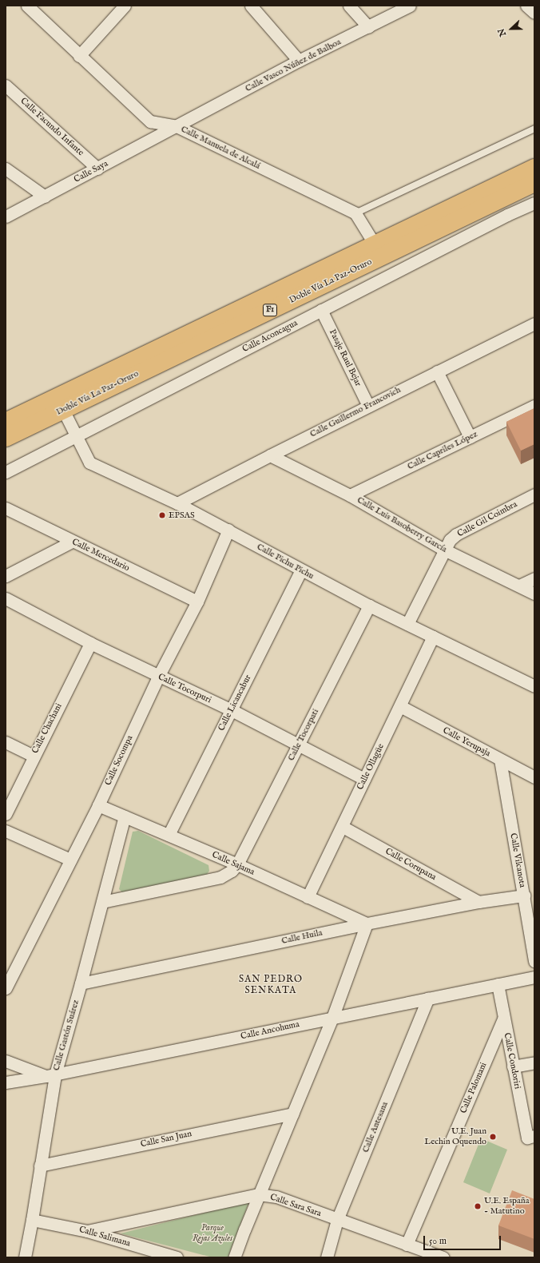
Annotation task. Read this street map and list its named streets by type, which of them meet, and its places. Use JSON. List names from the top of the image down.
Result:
{
  "streets": {
    "highway": ["Doble Vía La Paz-Oruro", "F1"],
    "street": [
      "Calle Vasco Núñez de Balboa",
      "Calle Facundo Infante",
      "Calle Manuela de Alcalá",
      "Calle Saya",
      "Calle Aconcagua",
      "Pasaje Raul Bejar",
      "Calle Guillermo Francovich",
      "Calle Capriles López",
      "Calle Gil Coimbra",
      "Calle Luis Basoberry García",
      "Calle Mercedario",
      "Calle Pichu Pichu",
      "Calle Tocorpuri",
      "Calle Licancabur",
      "Calle Chachani",
      "Calle Tocorpati",
      "Calle Yerupaja",
      "Calle Socompa",
      "Calle Ollagüe",
      "Calle Vilcanota",
      "Calle Sajama",
      "Calle Corupana",
      "Calle Huila",
      "Calle Ancohuma",
      "Calle Gastón Suárez",
      "Calle Condoriri",
      "Calle Palomani",
      "Calle Antesana",
      "Calle San Juan",
      "Calle Sara Sara",
      "Calle Salimana"
    ]
  },
  "crossings": [
    ["Calle Vasco Núñez de Balboa", "Calle Manuela de Alcalá"],
    ["Calle Vasco Núñez de Balboa", "Calle Saya"],
    ["Calle Facundo Infante", "Calle Saya"],
    ["Calle Manuela de Alcalá", "Calle Saya"],
    ["Doble Vía La Paz-Oruro", "Calle Pichu Pichu"],
    ["Calle Aconcagua", "Pasaje Raul Bejar"],
    ["Calle Aconcagua", "Calle Pichu Pichu"],
    ["Pasaje Raul Bejar", "Calle Guillermo Francovich"],
    ["Calle Guillermo Francovich", "Calle Luis Basoberry García"],
    ["Calle Guillermo Francovich", "Calle Pichu Pichu"],
    ["Calle Capriles López", "Calle Luis Basoberry García"],
    ["Calle Gil Coimbra", "Calle Luis Basoberry García"],
    ["Calle Gil Coimbra", "Calle Pichu Pichu"],
    ["Calle Mercedario", "Calle Socompa"],
    ["Calle Pichu Pichu", "Calle Licancabur"],
    ["Calle Pichu Pichu", "Calle Tocorpati"],
    ["Calle Pichu Pichu", "Calle Socompa"],
    ["Calle Pichu Pichu", "Calle Ollagüe"],
    ["Calle Tocorpuri", "Calle Licancabur"],
    ["Calle Tocorpuri", "Calle Chachani"],
    ["Calle Tocorpuri", "Calle Tocorpati"],
    ["Calle Tocorpuri", "Calle Socompa"],
    ["Calle Tocorpuri", "Calle Ollagüe"],
    ["Calle Licancabur", "Calle Sajama"],
    ["Calle Tocorpati", "Calle Sajama"],
    ["Calle Yerupaja", "Calle Ollagüe"],
    ["Calle Yerupaja", "Calle Vilcanota"],
    ["Calle Socompa", "Calle Sajama"],
    ["Calle Ollagüe", "Calle Sajama"],
    ["Calle Ollagüe", "Calle Corupana"],
    ["Calle Vilcanota", "Calle Huila"],
    ["Calle Sajama", "Calle Huila"],
    ["Calle Sajama", "Calle Gastón Suárez"],
    ["Calle Corupana", "Calle Huila"],
    ["Calle Huila", "Calle Gastón Suárez"],
    ["Calle Ancohuma", "Calle Gastón Suárez"],
    ["Calle Ancohuma", "Calle Condoriri"],
    ["Calle Ancohuma", "Calle Antesana"],
    ["Calle Gastón Suárez", "Calle San Juan"],
    ["Calle Gastón Suárez", "Calle Salimana"],
    ["Calle Condoriri", "Calle Palomani"],
    ["Calle Palomani", "Calle Sara Sara"],
    ["Calle Antesana", "Calle Sara Sara"],
    ["Calle Sara Sara", "Calle Salimana"]
  ],
  "districts": ["SAN PEDRO SENKATA"],
  "parks": ["Parque Rejas Azules"],
  "places": ["EPSAS", "U.E. Juan Lechin Oquendo", "U.E. España - Matutino"],
  "scale_bar": "50 m",
  "north": "left"
}
